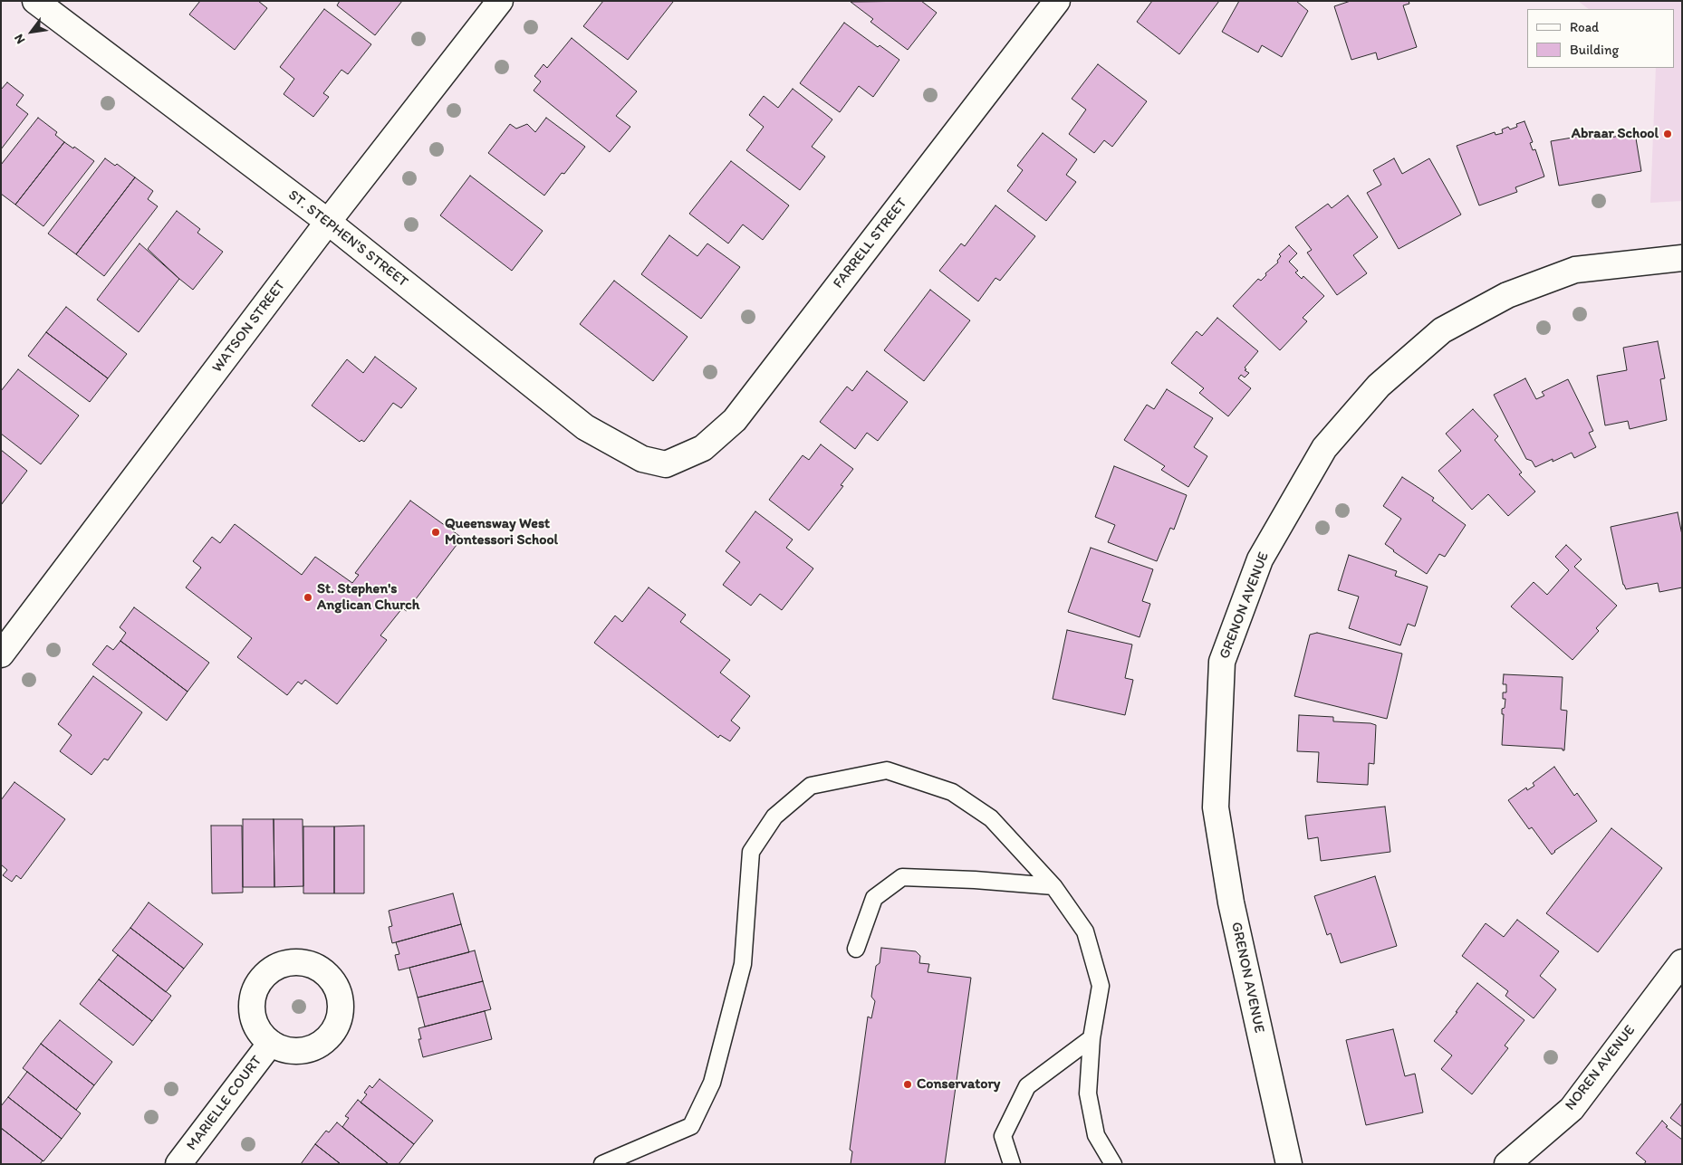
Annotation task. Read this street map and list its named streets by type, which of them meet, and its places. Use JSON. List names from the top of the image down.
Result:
{
  "streets": {
    "street": [
      "ST. STEPHEN'S STREET",
      "FARRELL STREET",
      "WATSON STREET",
      "GRENON AVENUE",
      "NOREN AVENUE",
      "MARIELLE COURT"
    ]
  },
  "crossings": [
    ["ST. STEPHEN'S STREET", "FARRELL STREET"],
    ["ST. STEPHEN'S STREET", "WATSON STREET"]
  ],
  "places": [
    "Abraar School",
    "Queensway West Montessori School",
    "St. Stephen's Anglican Church",
    "Conservatory"
  ],
  "legend": ["Road", "Building"],
  "north": "bottom left"
}
